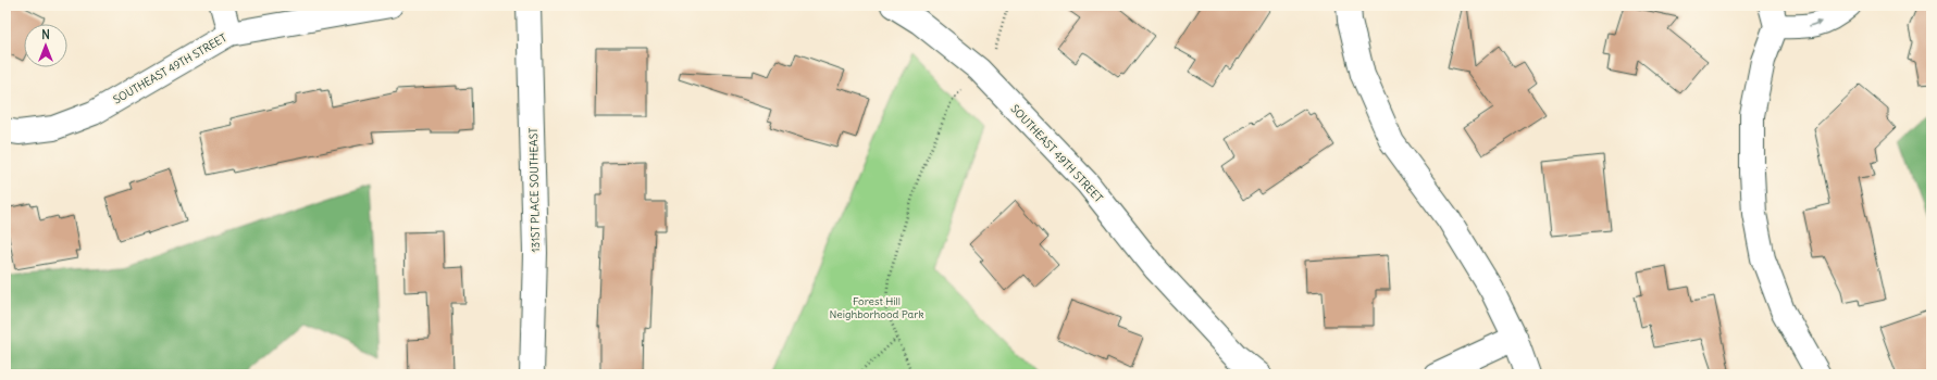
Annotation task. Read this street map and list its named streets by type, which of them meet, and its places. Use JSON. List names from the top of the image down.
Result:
{
  "streets": {
    "street": ["SOUTHEAST 49TH STREET", "131ST PLACE SOUTHEAST"]
  },
  "parks": ["Forest Hill Neighborhood Park"],
  "north": "top"
}
